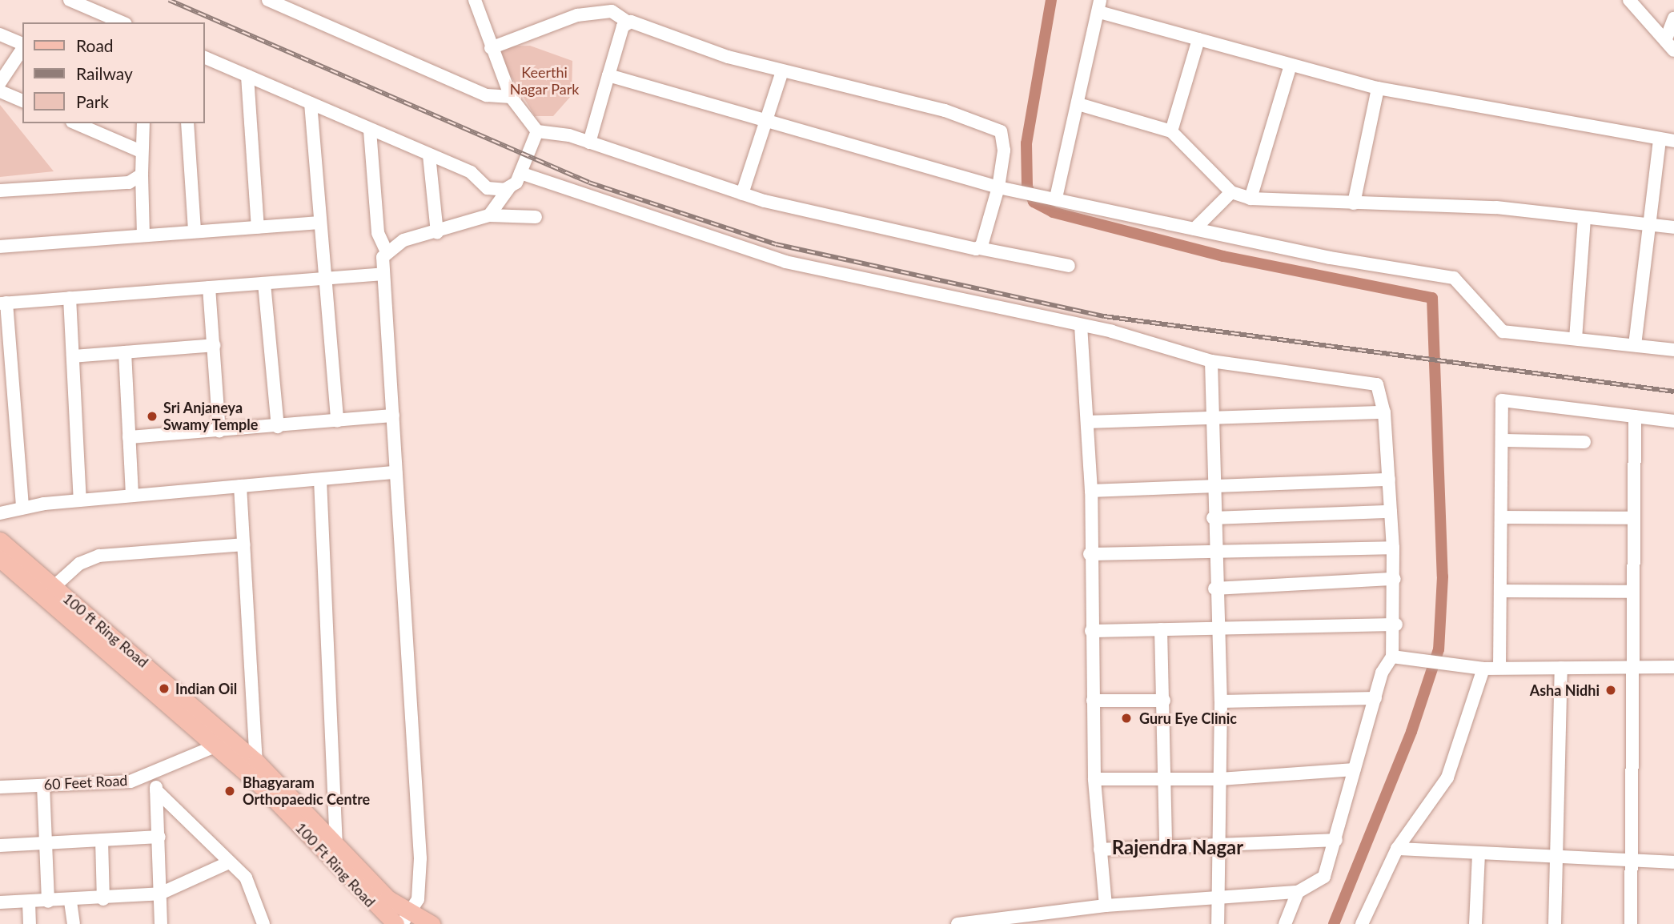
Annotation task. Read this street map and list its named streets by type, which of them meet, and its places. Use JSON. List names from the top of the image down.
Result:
{
  "streets": {
    "main road": ["100 ft Ring Road", "100 Ft Ring Road"],
    "street": ["60 Feet Road"]
  },
  "crossings": [
    ["100 ft Ring Road", "60 Feet Road"],
    ["100 ft Ring Road", "100 Ft Ring Road"],
    ["60 Feet Road", "100 Ft Ring Road"]
  ],
  "districts": ["Rajendra Nagar"],
  "parks": ["Keerthi Nagar Park"],
  "places": [
    "Sri Anjaneya Swamy Temple",
    "Indian Oil",
    "Asha Nidhi",
    "Guru Eye Clinic",
    "Bhagyaram Orthopaedic Centre"
  ],
  "legend": ["Road", "Railway", "Park"]
}
